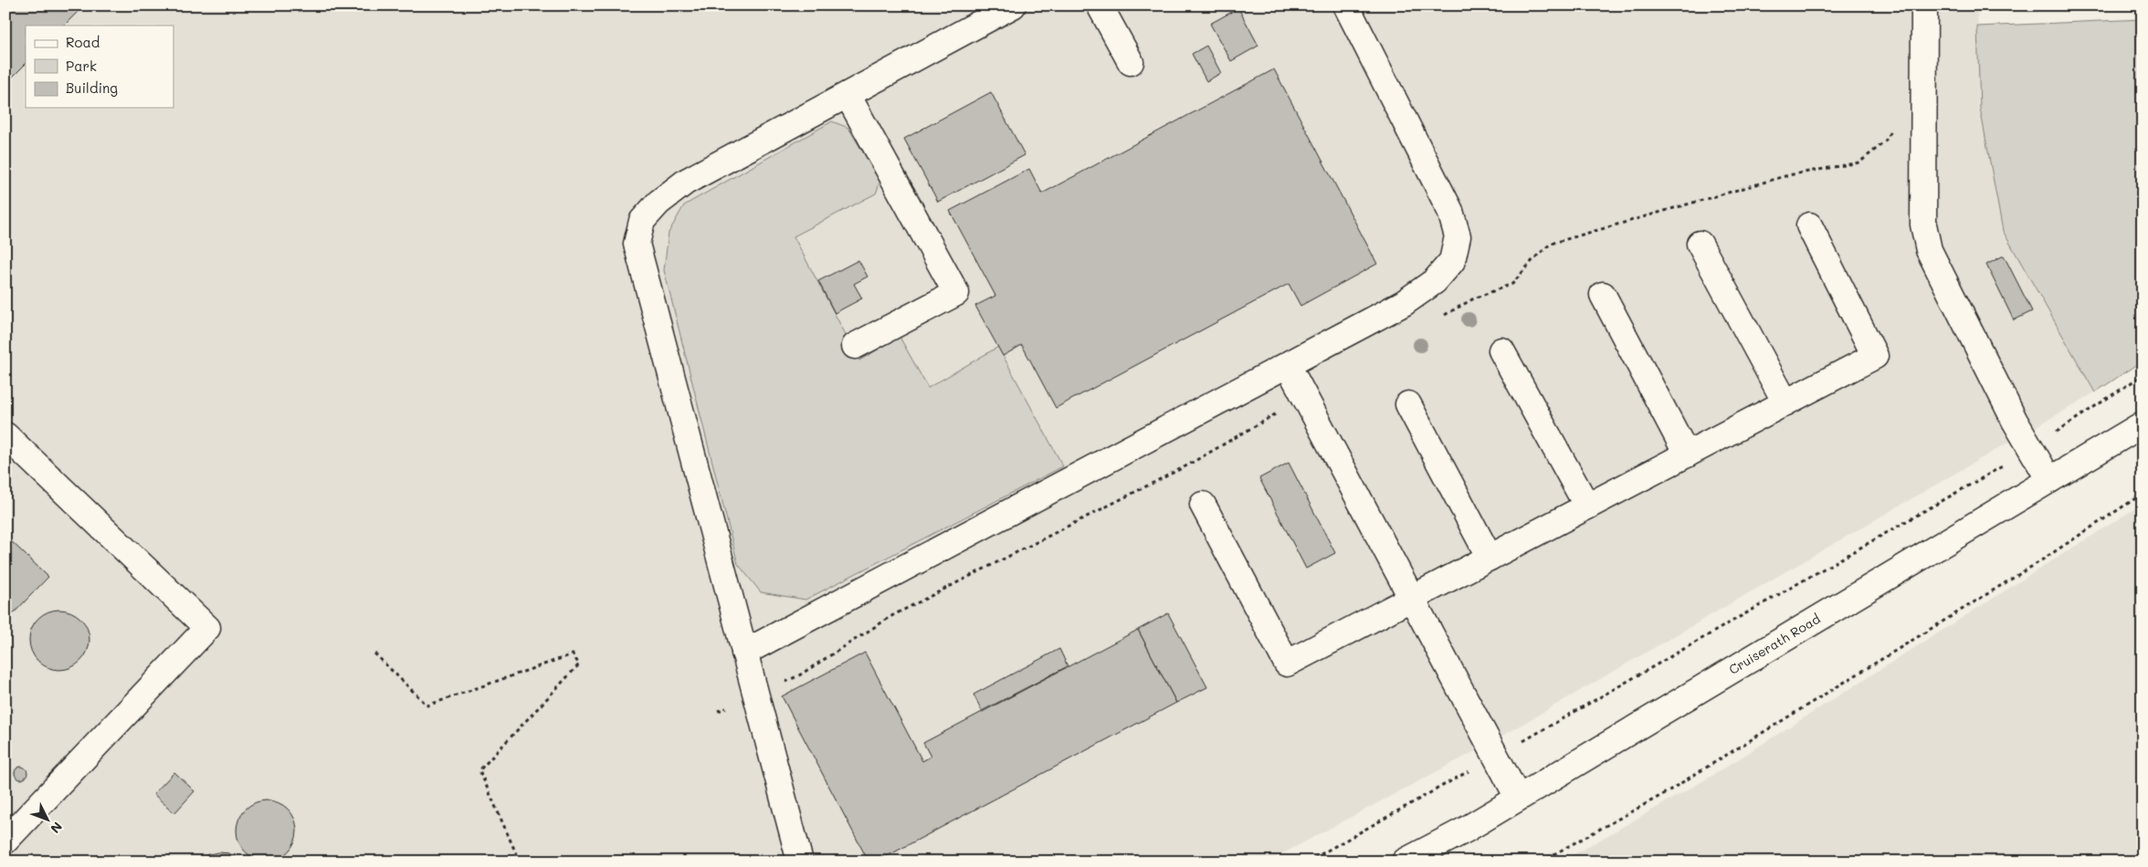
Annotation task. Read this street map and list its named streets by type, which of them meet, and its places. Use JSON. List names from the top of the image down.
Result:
{
  "streets": {
    "main road": ["Cruiserath Road"]
  },
  "legend": ["Road", "Park", "Building"],
  "north": "bottom right"
}
